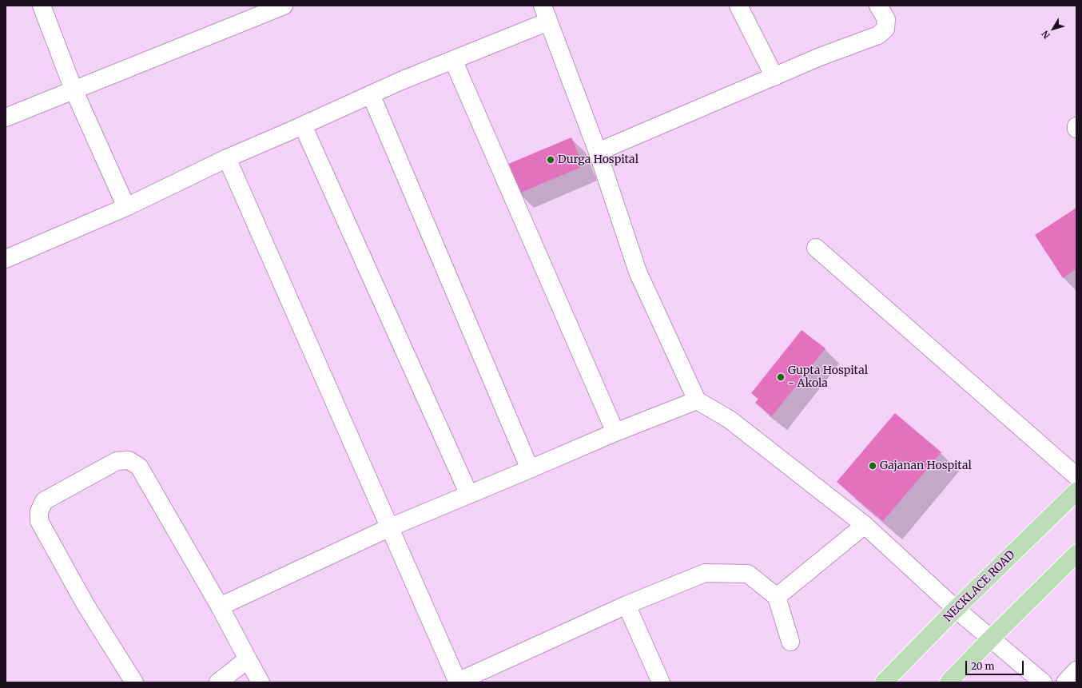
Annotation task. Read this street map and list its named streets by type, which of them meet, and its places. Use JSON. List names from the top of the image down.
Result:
{
  "streets": {
    "main road": ["NECKLACE ROAD"]
  },
  "places": ["Durga Hospital", "Gupta Hospital - Akola", "Gajanan Hospital"],
  "scale_bar": "20 m",
  "north": "bottom left"
}
